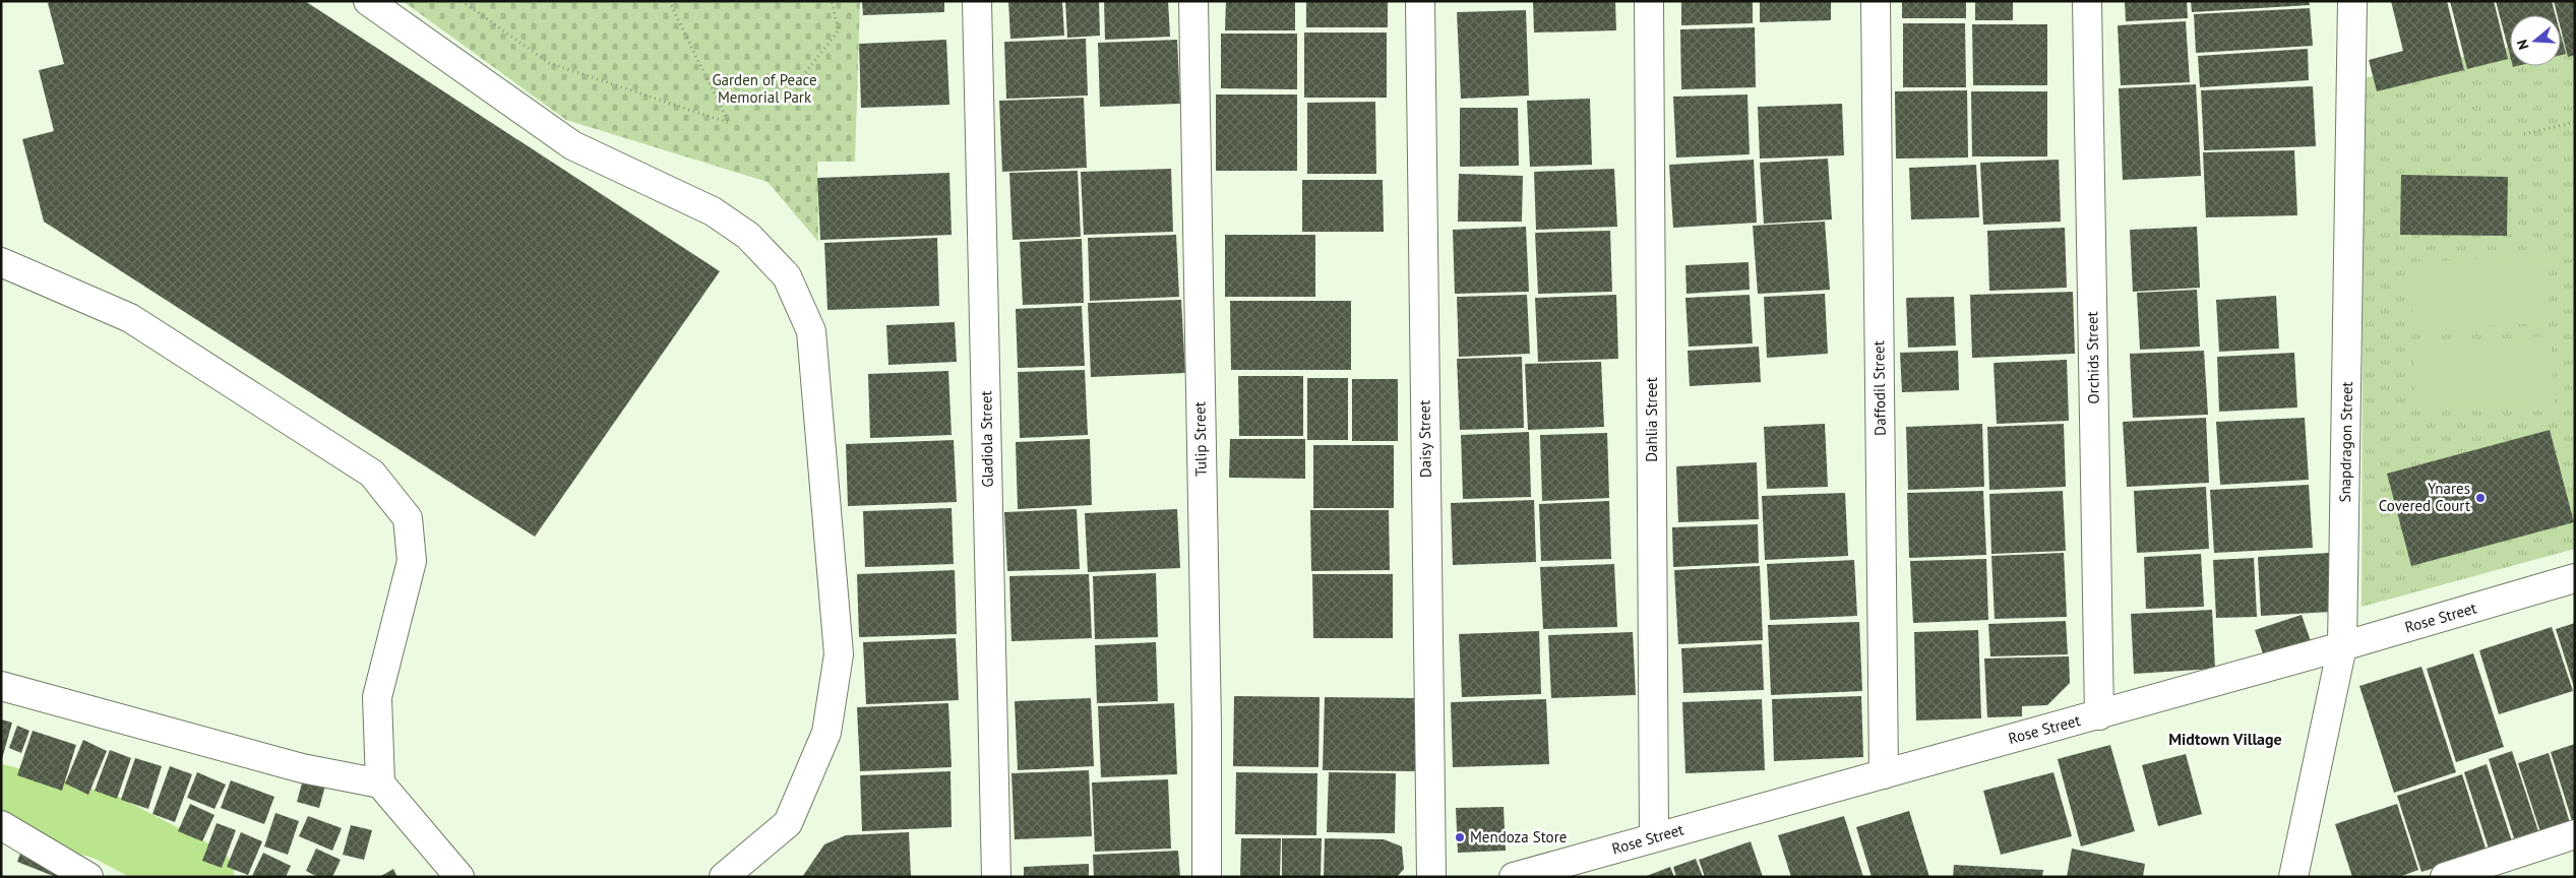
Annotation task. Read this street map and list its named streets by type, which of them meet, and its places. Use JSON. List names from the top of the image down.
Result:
{
  "streets": {
    "street": [
      "Orchids Street",
      "Daffodil Street",
      "Dahlia Street",
      "Gladiola Street",
      "Tulip Street",
      "Daisy Street",
      "Snapdragon Street",
      "Rose Street"
    ]
  },
  "crossings": [
    ["Orchids Street", "Rose Street"],
    ["Daffodil Street", "Rose Street"],
    ["Dahlia Street", "Rose Street"],
    ["Snapdragon Street", "Rose Street"]
  ],
  "districts": ["Midtown Village"],
  "parks": ["Garden of Peace Memorial Park"],
  "places": ["Ynares Covered Court", "Mendoza Store"],
  "north": "left"
}
